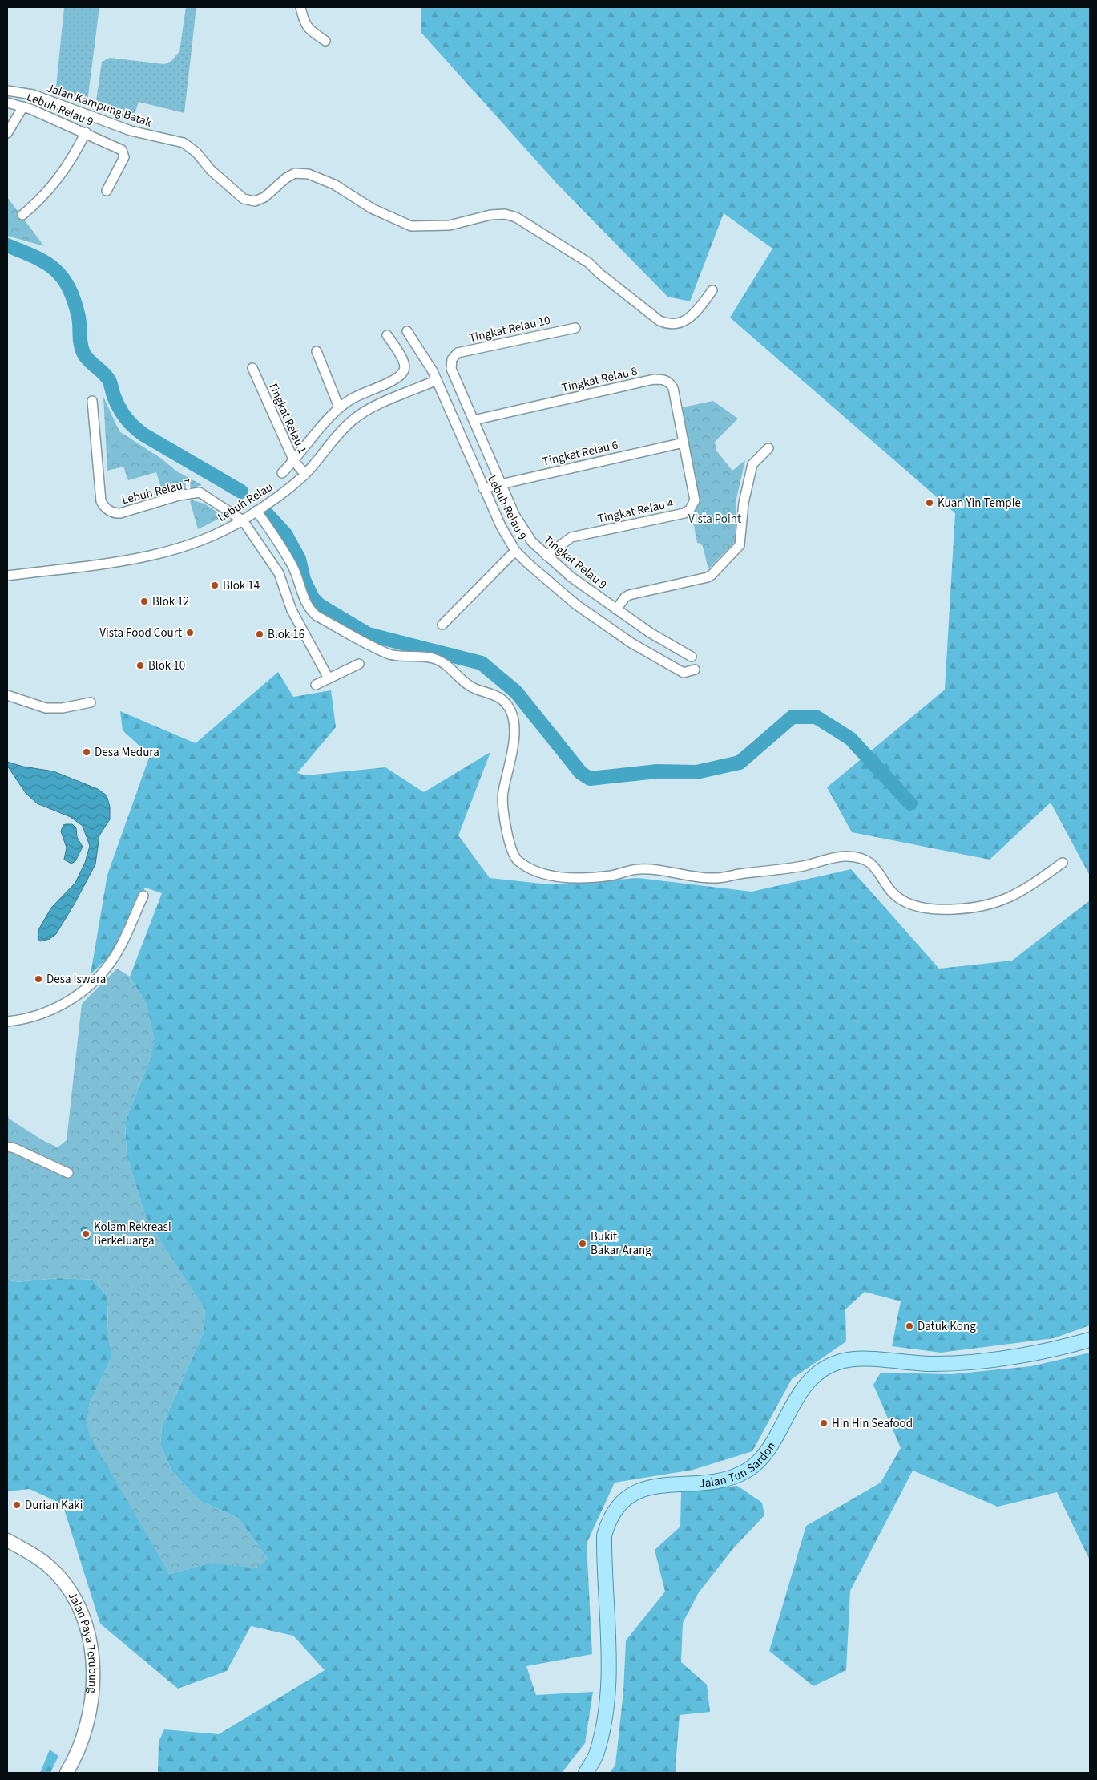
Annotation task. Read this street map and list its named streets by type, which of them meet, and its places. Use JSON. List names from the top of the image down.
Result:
{
  "streets": {
    "main road": ["Jalan Tun Sardon", "Jalan Paya Terubung"],
    "street": [
      "Jalan Kampung Batak",
      "Lebuh Relau 9",
      "Tingkat Relau 10",
      "Tingkat Relau 8",
      "Tingkat Relau 1",
      "Tingkat Relau 6",
      "Lebuh Relau 7",
      "Lebuh Relau",
      "Tingkat Relau 4",
      "Tingkat Relau 9"
    ]
  },
  "crossings": [
    ["Lebuh Relau 9", "Tingkat Relau 6"],
    ["Lebuh Relau 9", "Lebuh Relau"],
    ["Tingkat Relau 10", "Tingkat Relau 9"],
    ["Tingkat Relau 8", "Tingkat Relau 6"],
    ["Tingkat Relau 8", "Tingkat Relau 4"],
    ["Tingkat Relau 8", "Tingkat Relau 9"],
    ["Tingkat Relau 1", "Lebuh Relau"],
    ["Tingkat Relau 6", "Tingkat Relau 4"],
    ["Tingkat Relau 6", "Tingkat Relau 9"],
    ["Lebuh Relau 7", "Lebuh Relau"],
    ["Tingkat Relau 4", "Tingkat Relau 9"]
  ],
  "parks": ["Vista Point"],
  "places": [
    "Kuan Yin Temple",
    "Blok 14",
    "Blok 12",
    "Vista Food Court",
    "Blok 16",
    "Blok 10",
    "Desa Medura",
    "Desa Iswara",
    "Kolam Rekreasi Berkeluarga",
    "Bukit Bakar Arang",
    "Datuk Kong",
    "Hin Hin Seafood",
    "Durian Kaki"
  ]
}
